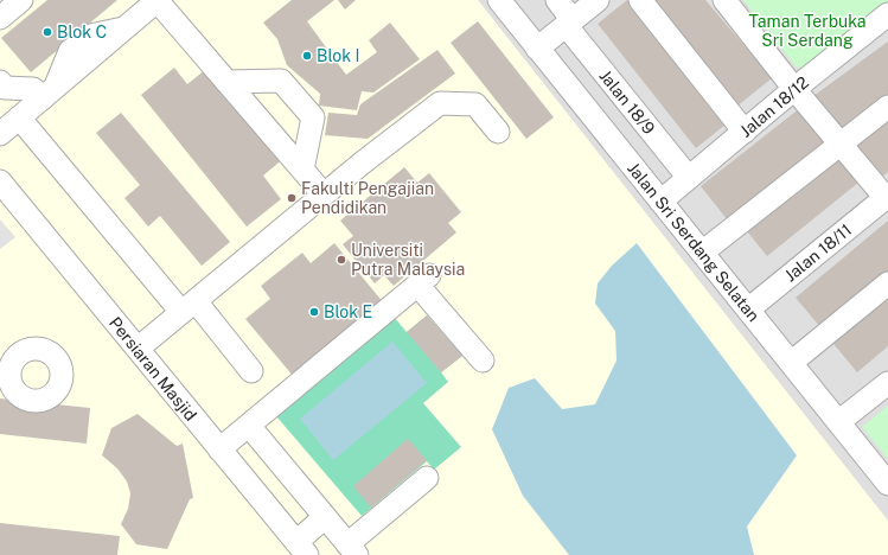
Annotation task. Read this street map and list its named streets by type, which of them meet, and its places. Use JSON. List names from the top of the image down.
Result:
{
  "streets": {
    "street": [
      "Jalan 18/9",
      "Jalan 18/12",
      "Jalan Sri Serdang Selatan",
      "Jalan 18/11",
      "Persiaran Masjid"
    ]
  },
  "crossings": [
    ["Jalan 18/9", "Jalan 18/12"],
    ["Jalan 18/12", "Jalan Sri Serdang Selatan"],
    ["Jalan Sri Serdang Selatan", "Jalan 18/11"]
  ],
  "parks": ["Taman Terbuka Sri Serdang"],
  "places": [
    "Blok C",
    "Blok I",
    "Fakulti Pengajian Pendidikan",
    "Universiti Putra Malaysia",
    "Blok E"
  ]
}
